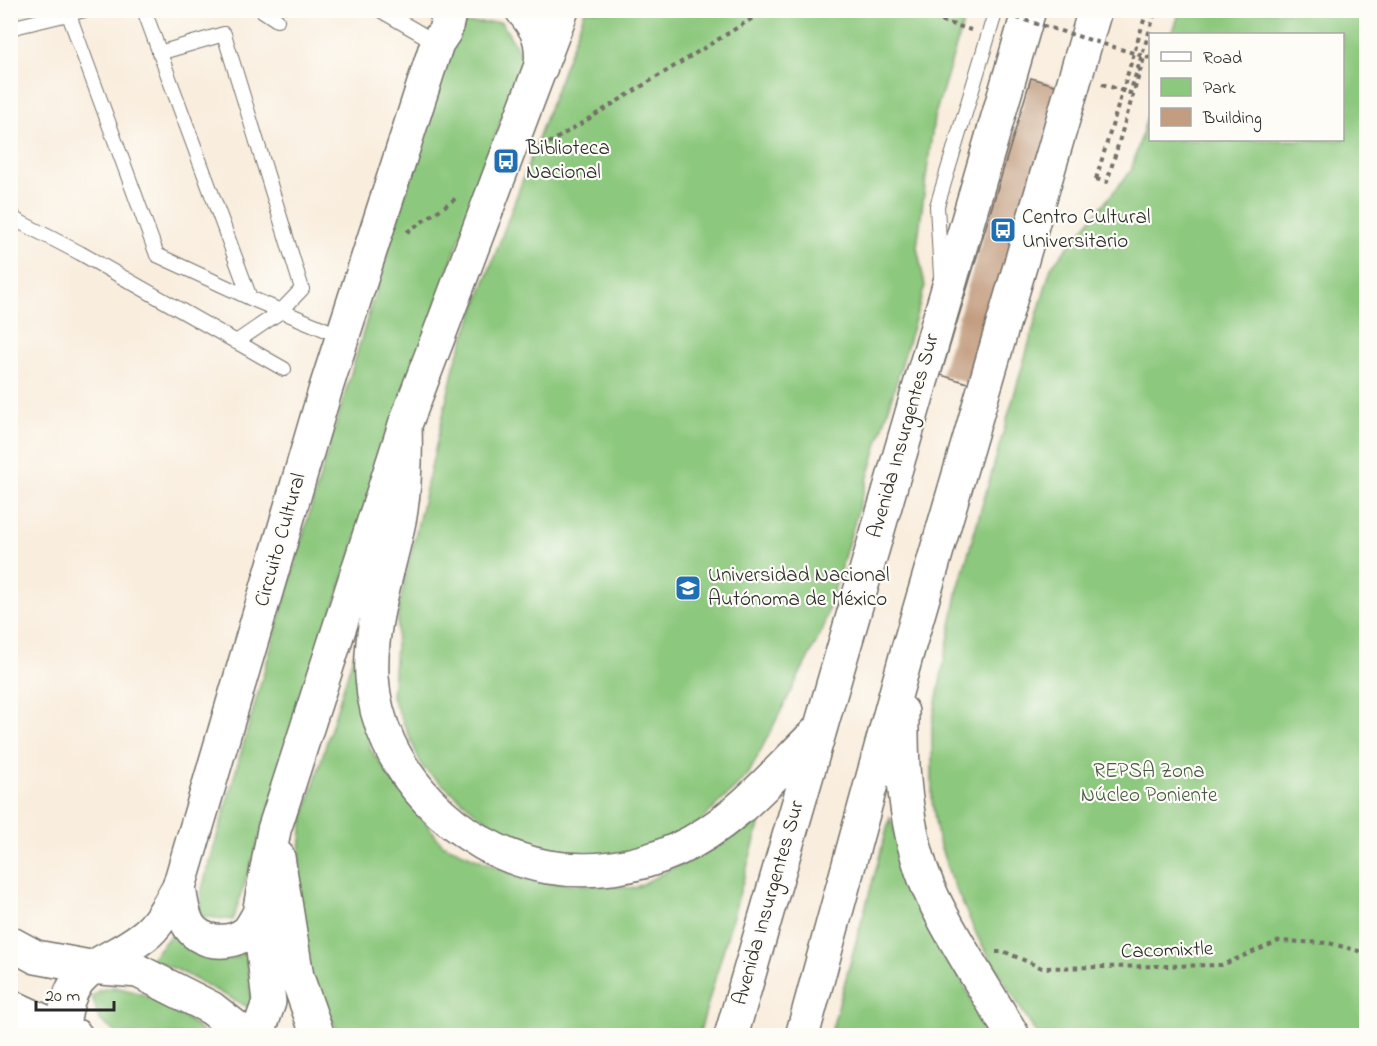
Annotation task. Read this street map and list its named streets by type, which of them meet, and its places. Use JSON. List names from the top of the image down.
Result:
{
  "streets": {
    "main road": ["Avenida Insurgentes Sur", "Circuito Cultural"],
    "path": ["Cacomixtle"]
  },
  "parks": ["REPSA Zona Núcleo Poniente"],
  "places": {
    "bus stop": ["Biblioteca Nacional", "Centro Cultural Universitario"],
    "school or university": ["Universidad Nacional Autónoma de México"]
  },
  "legend": ["Road", "Park", "Building"],
  "scale_bar": "20 m"
}
